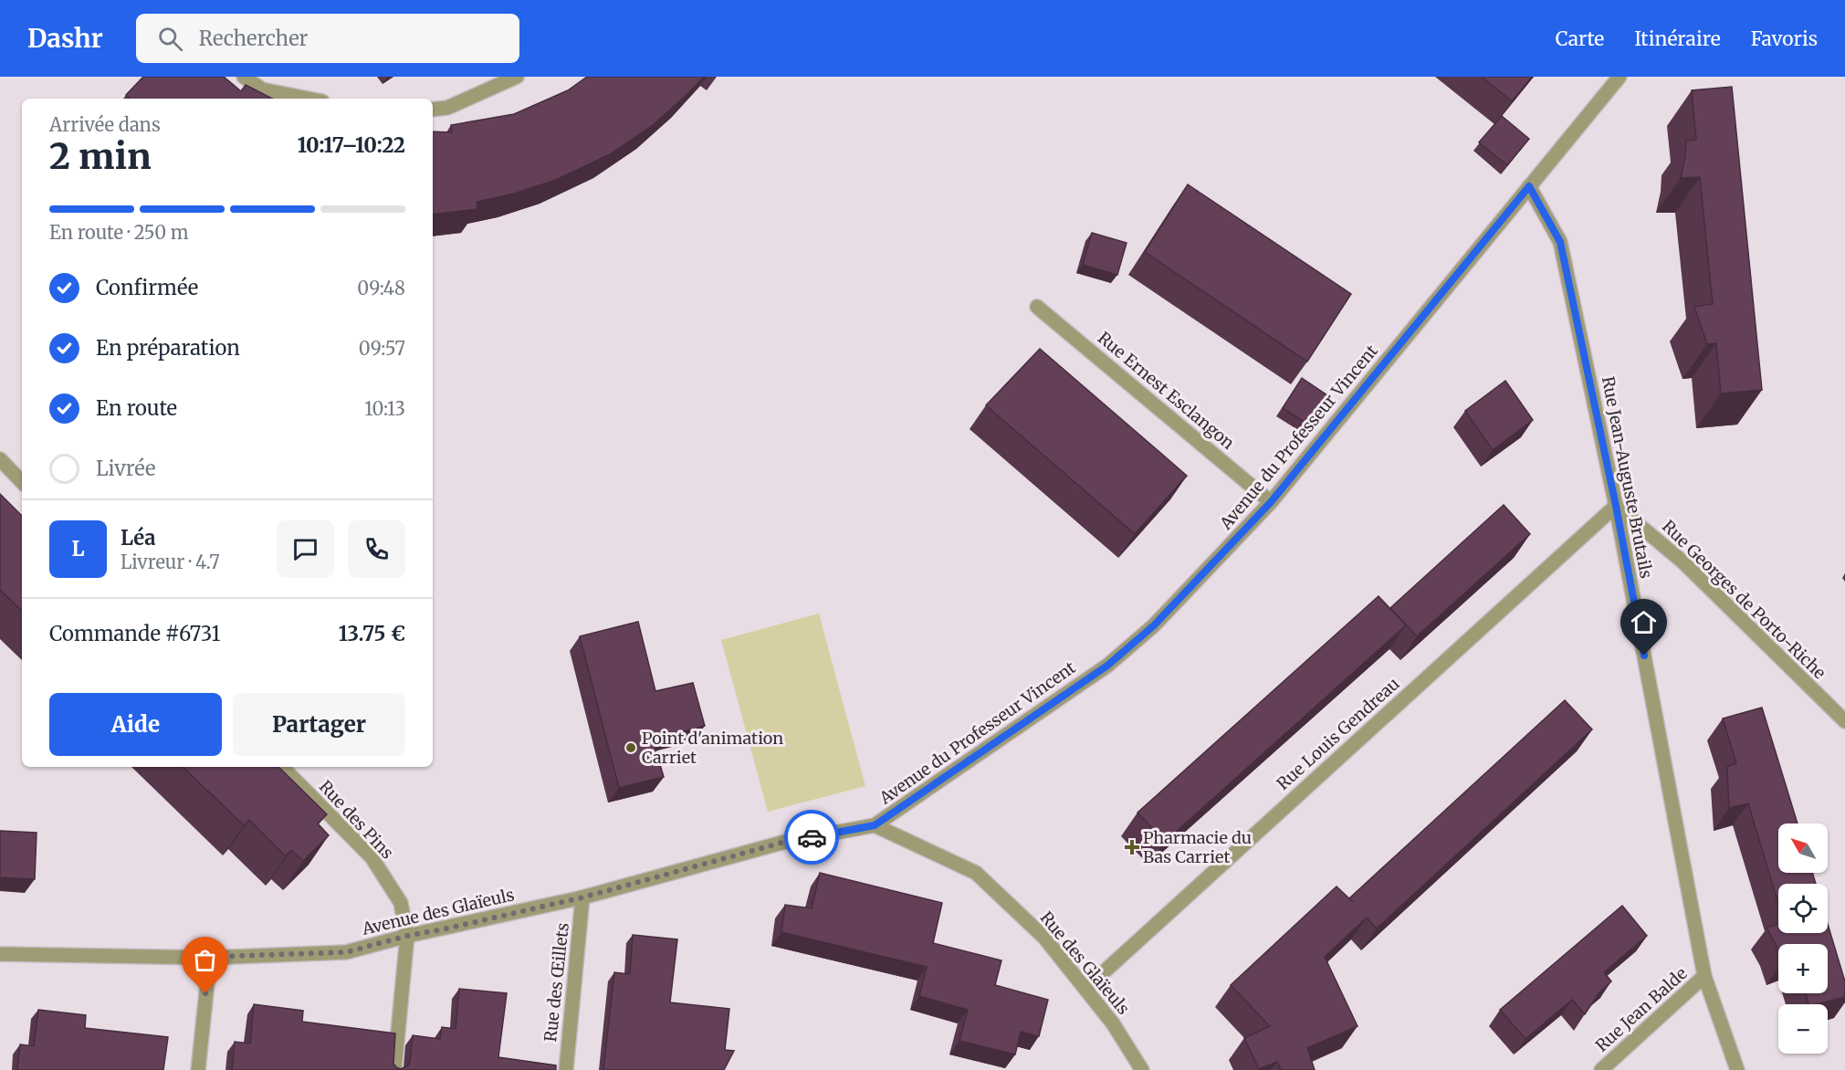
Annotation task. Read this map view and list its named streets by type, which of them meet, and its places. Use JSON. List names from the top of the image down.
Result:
{
  "streets": {
    "street": [
      "Rue Ernest Esclangon",
      "Avenue du Professeur Vincent",
      "Rue Jean-Auguste Brutails",
      "Rue Georges de Porto-Riche",
      "Rue Louis Gendreau",
      "Rue des Pins",
      "Avenue des Glaïeuls",
      "Rue des Glaïeuls",
      "Rue des Œillets",
      "Rue Jean Balde"
    ]
  },
  "crossings": [
    ["Rue Ernest Esclangon", "Avenue du Professeur Vincent"],
    ["Avenue du Professeur Vincent", "Rue Jean-Auguste Brutails"],
    ["Avenue du Professeur Vincent", "Avenue des Glaïeuls"],
    ["Avenue du Professeur Vincent", "Rue des Glaïeuls"],
    ["Rue Jean-Auguste Brutails", "Rue Georges de Porto-Riche"],
    ["Rue Jean-Auguste Brutails", "Rue Louis Gendreau"],
    ["Rue Jean-Auguste Brutails", "Rue Jean Balde"],
    ["Rue Georges de Porto-Riche", "Rue Louis Gendreau"],
    ["Rue Louis Gendreau", "Rue des Glaïeuls"],
    ["Rue des Pins", "Avenue des Glaïeuls"],
    ["Avenue des Glaïeuls", "Rue des Glaïeuls"],
    ["Avenue des Glaïeuls", "Rue des Œillets"]
  ],
  "places": {
    "other": ["Point d'animation Carriet"],
    "health": ["Pharmacie du Bas Carriet"]
  },
  "north": "top left",
  "page": {
    "header": "Dashr",
    "search": "Rechercher",
    "nav": ["Carte", "Itinéraire", "Favoris"],
    "heading": ["2 min", "Arrivée dans", "10:17–10:22"],
    "panel": [
      "Léa",
      "Livreur · 4.7",
      "Commande #6731",
      "13.75 €"
    ],
    "bar": "En route · 250 m",
    "list": [
      ["Confirmée", "09:48"],
      ["En préparation", "09:57"],
      ["En route", "10:13"],
      "Livrée"
    ],
    "round": "L",
    "buttons": ["Aide", "Partager"],
    "map_buttons": ["+", "−"]
  }
}
